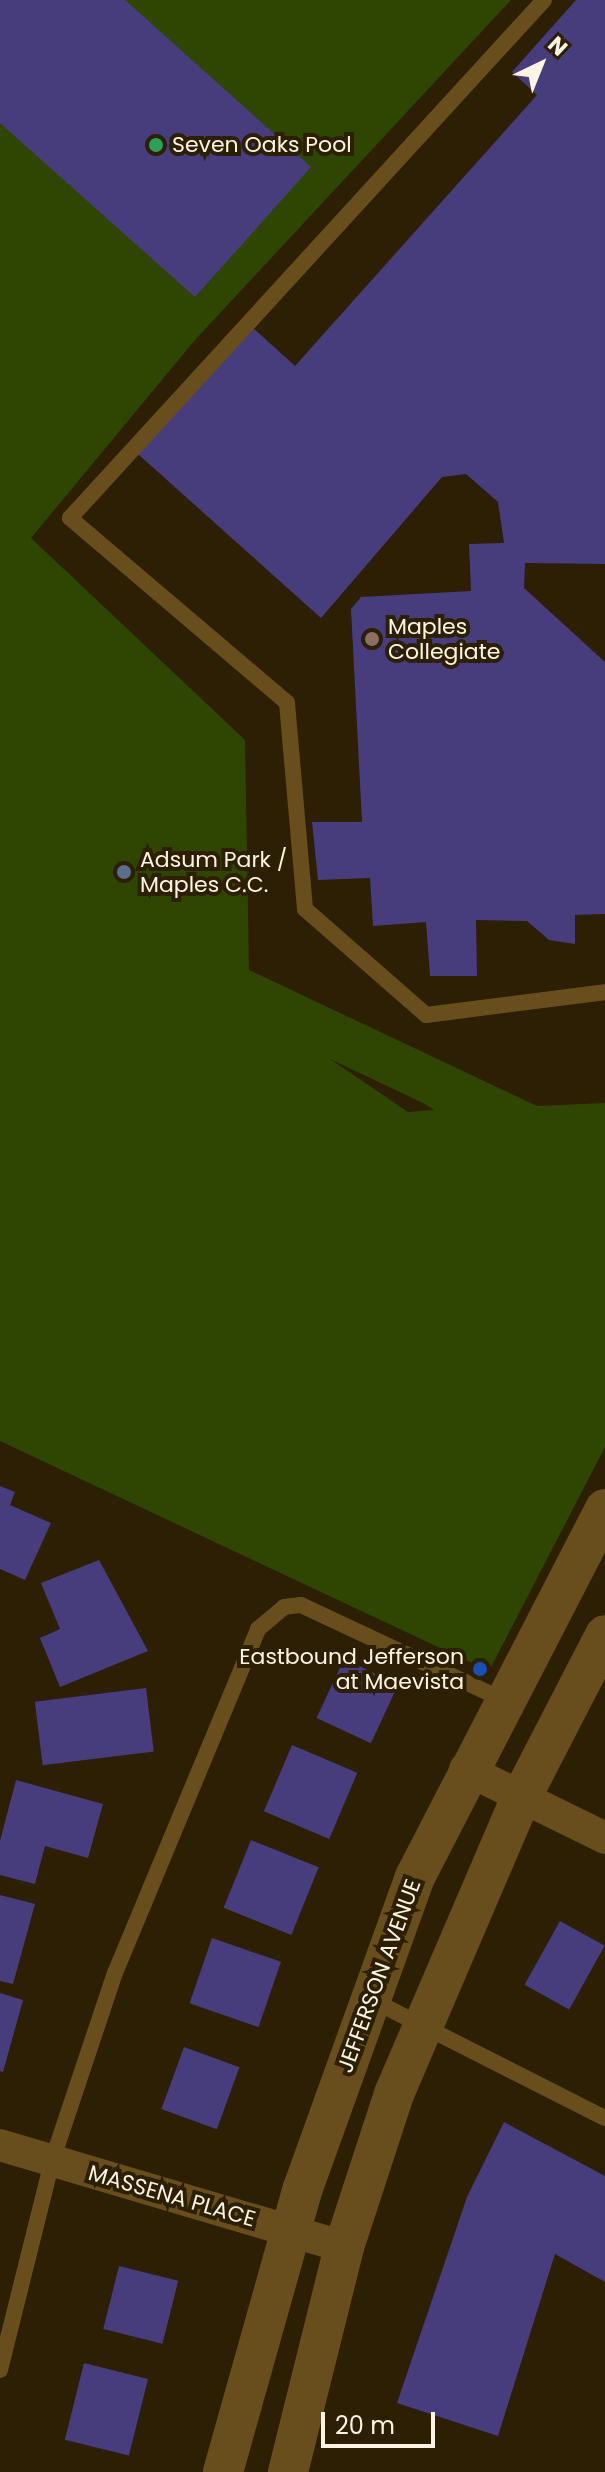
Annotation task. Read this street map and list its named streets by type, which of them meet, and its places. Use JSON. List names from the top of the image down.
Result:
{
  "streets": {
    "street": ["JEFFERSON AVENUE", "MASSENA PLACE"]
  },
  "crossings": [
    ["JEFFERSON AVENUE", "MASSENA PLACE"]
  ],
  "places": [
    "Seven Oaks Pool",
    "Maples Collegiate",
    "Adsum Park / Maples C.C.",
    "Eastbound Jefferson at Maevista"
  ],
  "scale_bar": "20 m",
  "north": "top right"
}
